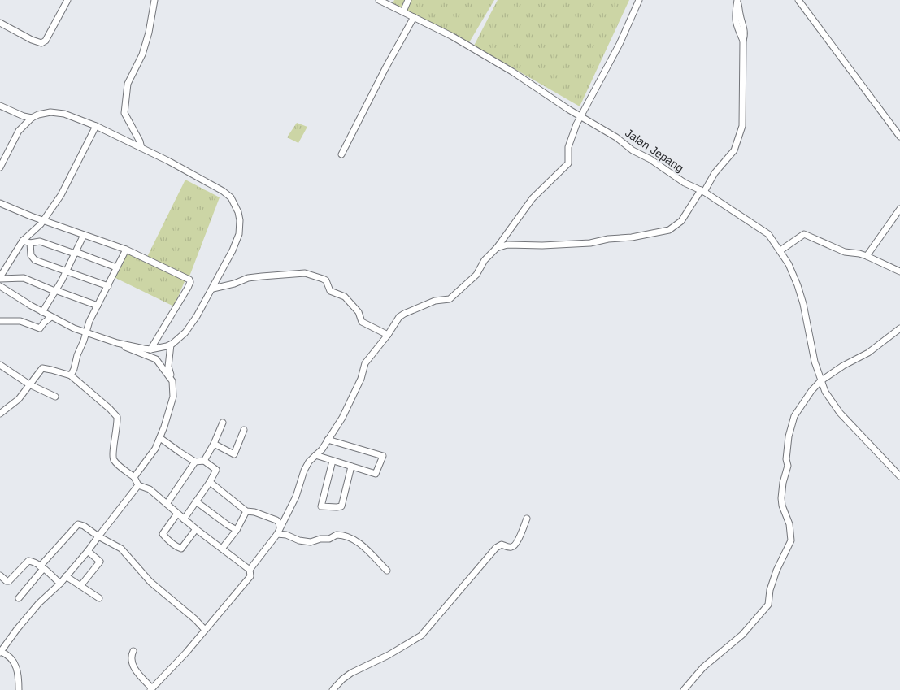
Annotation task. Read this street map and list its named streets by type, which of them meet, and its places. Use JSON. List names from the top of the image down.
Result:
{
  "streets": {
    "street": ["Jalan Jepang"]
  }
}
